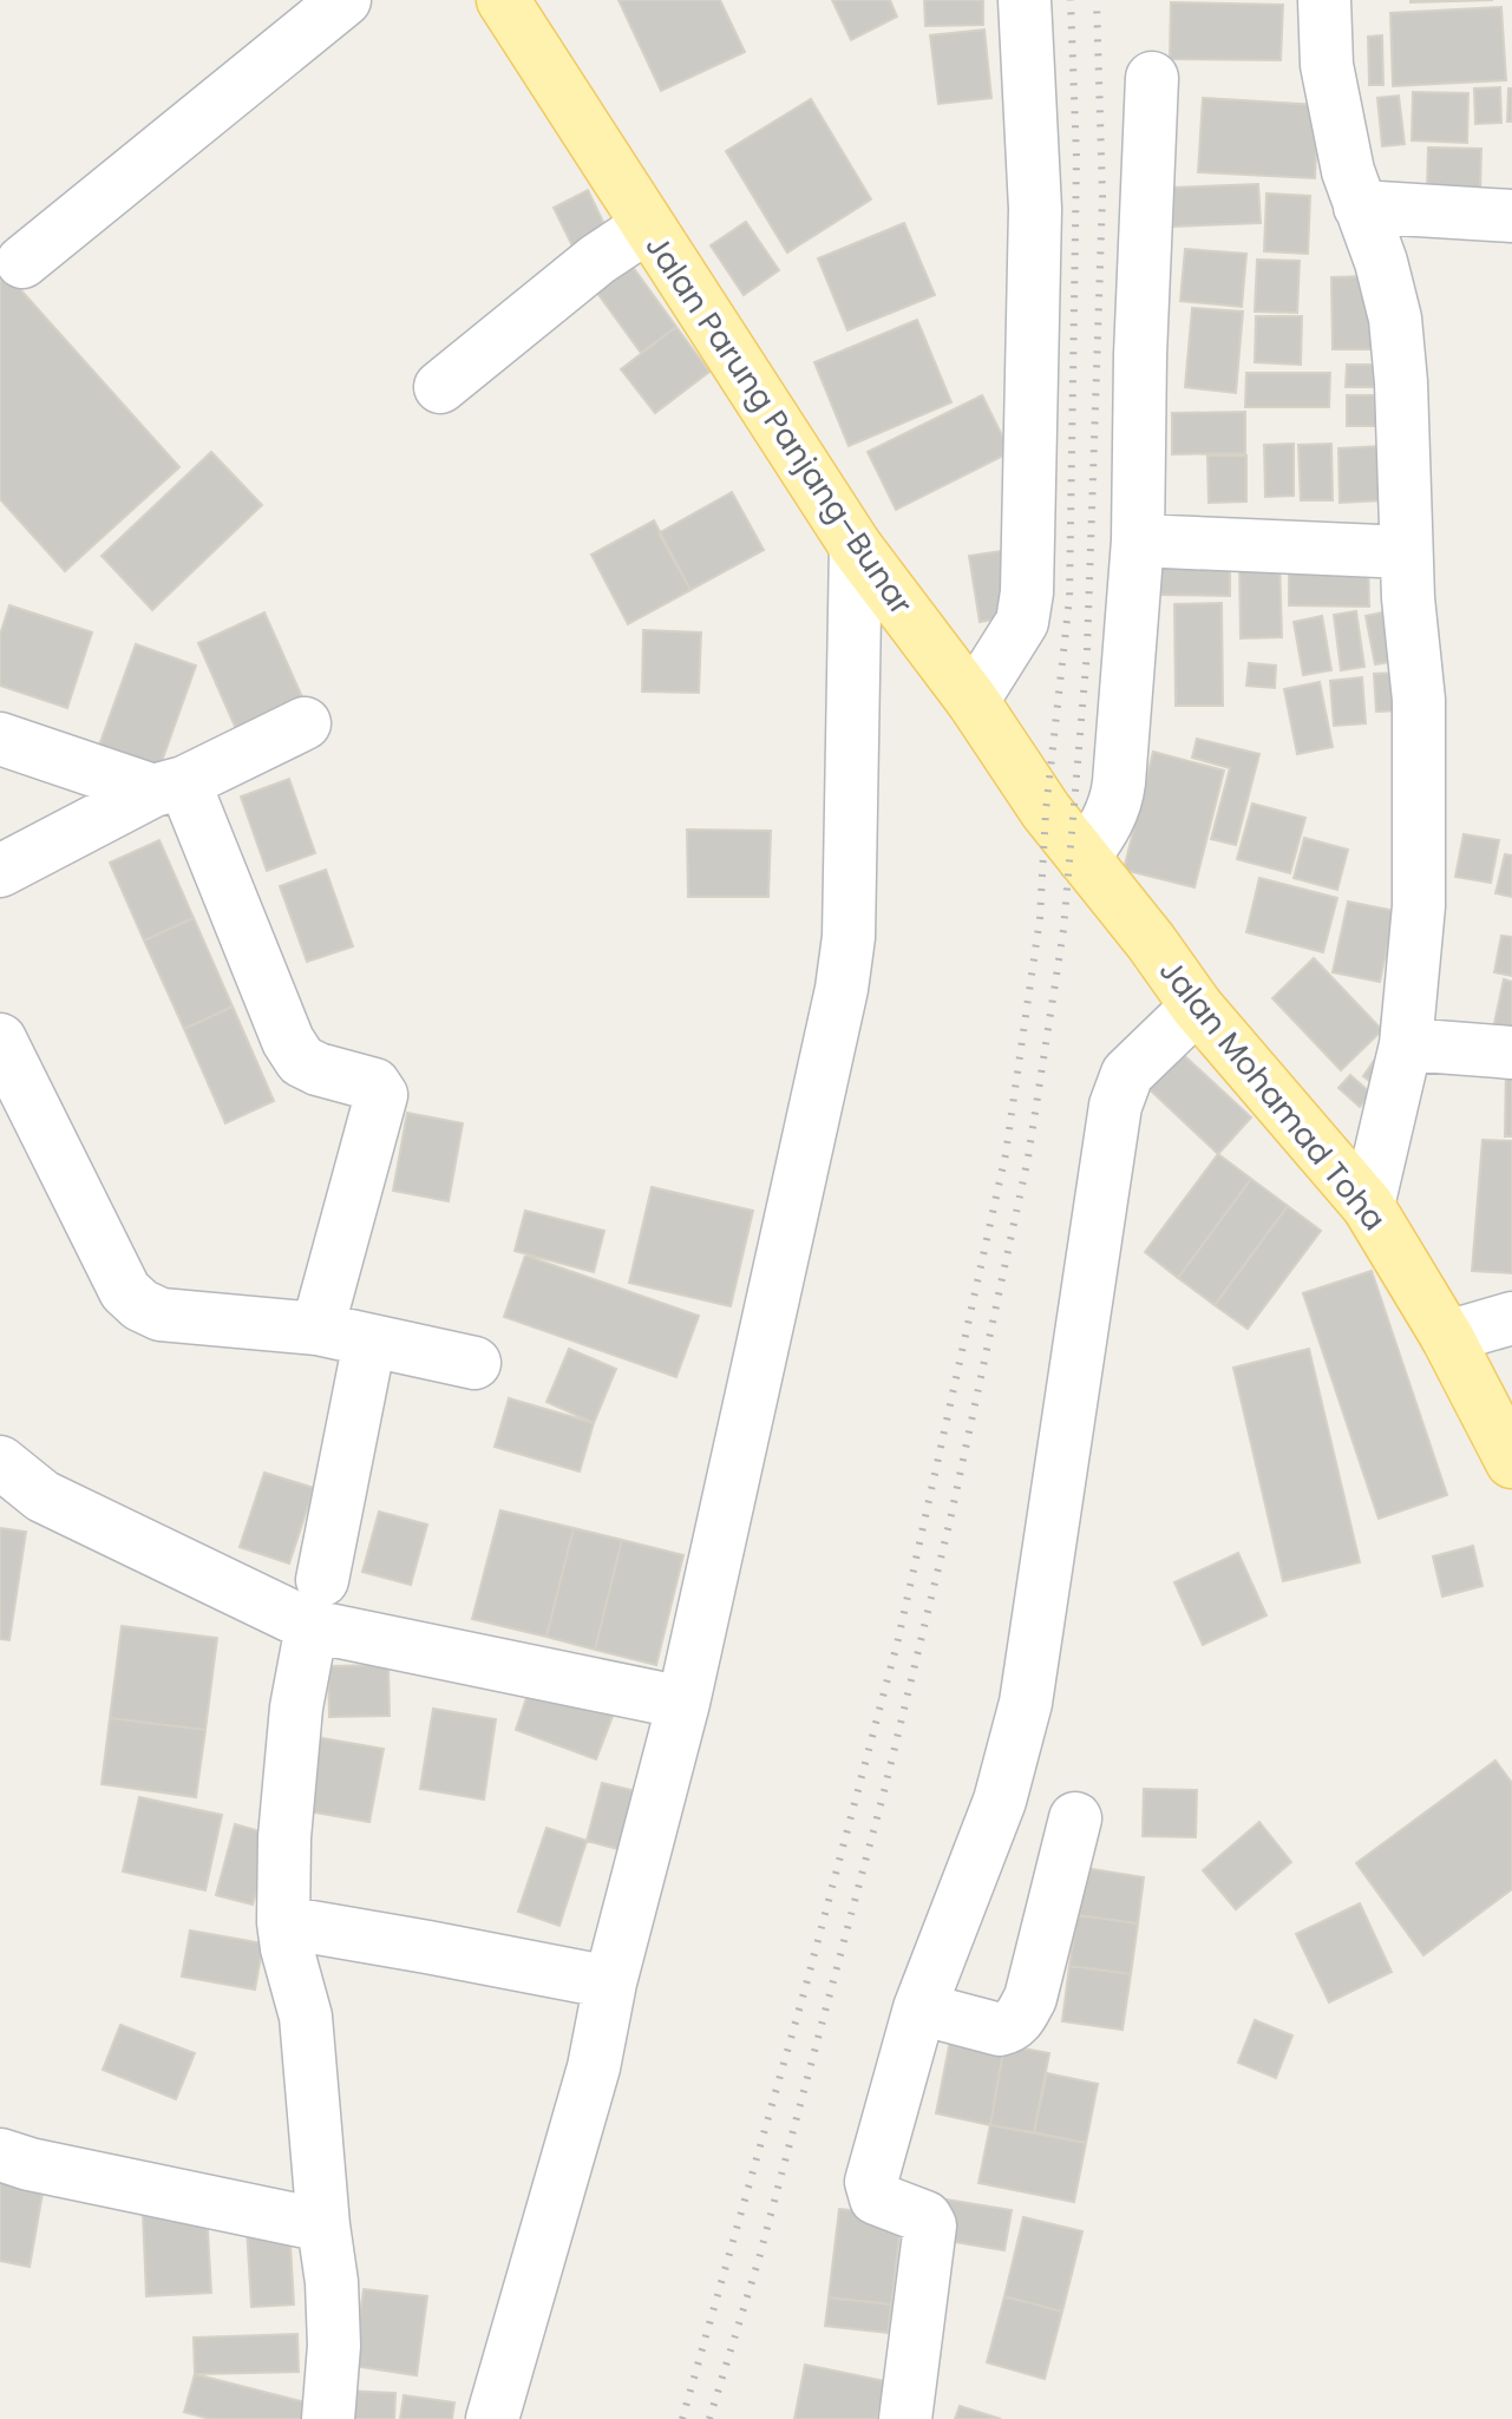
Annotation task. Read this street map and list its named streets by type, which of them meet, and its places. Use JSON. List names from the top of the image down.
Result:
{
  "streets": {
    "main road": ["Jalan Parung Panjang–Bunar", "Jalan Mohamad Toha"]
  },
  "crossings": [
    ["Jalan Parung Panjang–Bunar", "Jalan Mohamad Toha"]
  ]
}
